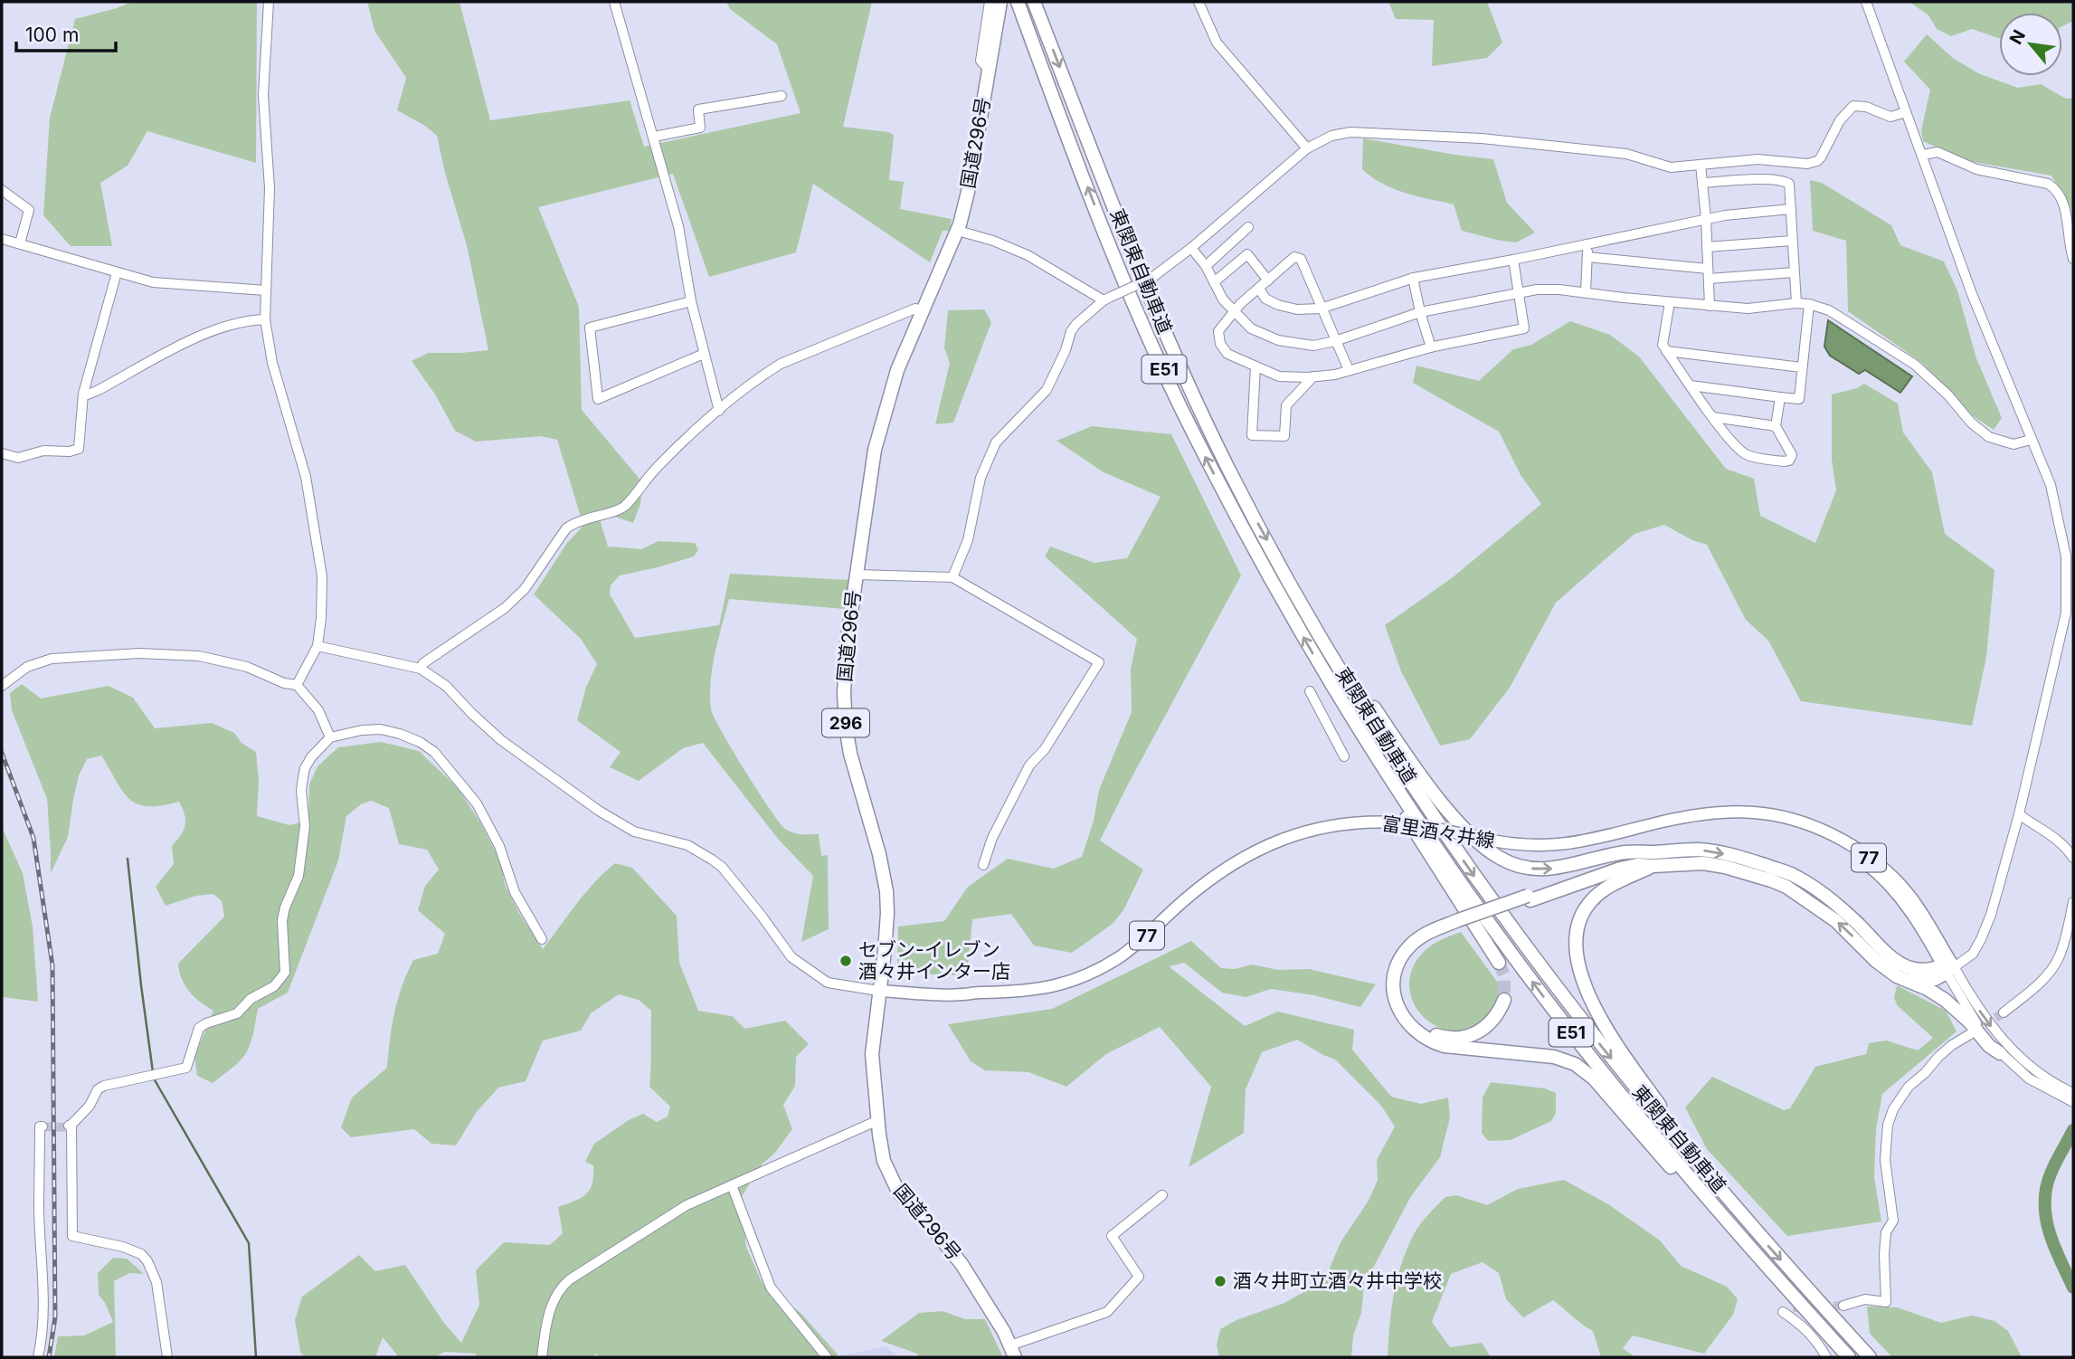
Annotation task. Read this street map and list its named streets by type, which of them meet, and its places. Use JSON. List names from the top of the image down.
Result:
{
  "streets": {
    "highway": [
      "国道296号",
      "東関東自動車道",
      "E51",
      "296"
    ],
    "main road": ["富里酒々井線", "77"]
  },
  "crossings": [
    ["国道296号", "富里酒々井線"]
  ],
  "places": ["セブン-イレブン 酒々井インター店", "酒々井町立酒々井中学校"],
  "scale_bar": "100 m",
  "north": "top left"
}
